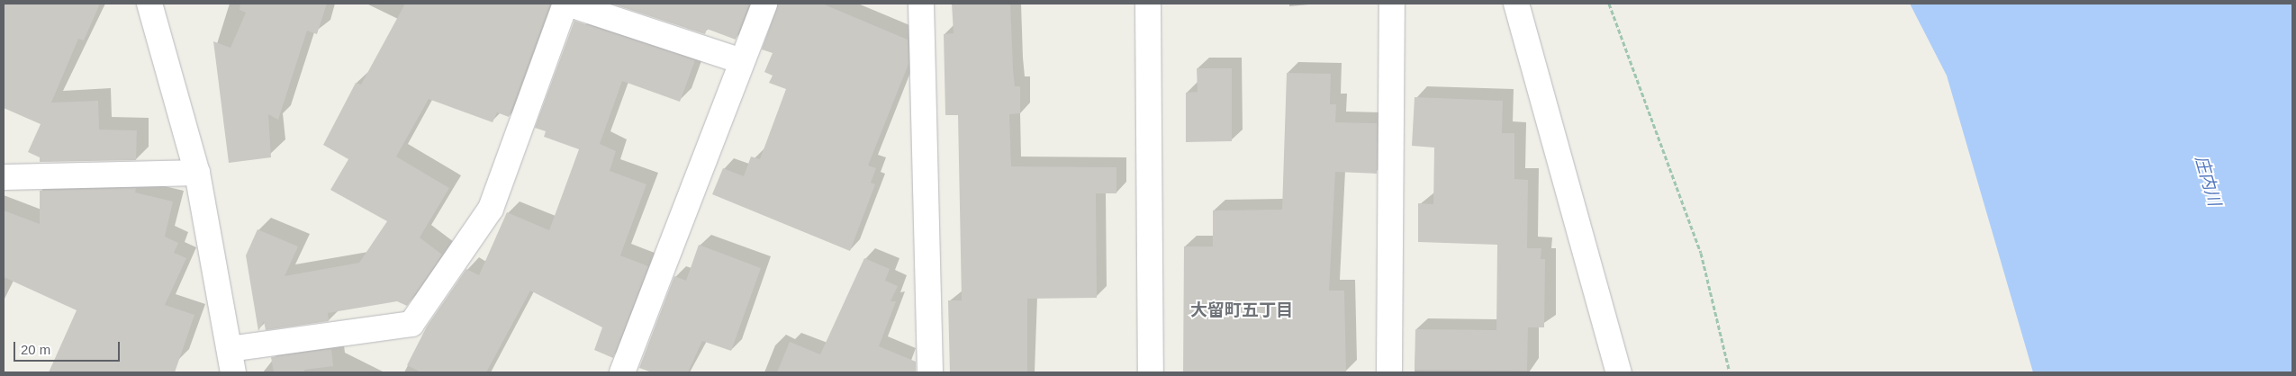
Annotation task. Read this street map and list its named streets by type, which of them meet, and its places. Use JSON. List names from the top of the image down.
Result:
{
  "districts": ["大留町五丁目"],
  "water": ["庄内川"],
  "scale_bar": "20 m"
}
